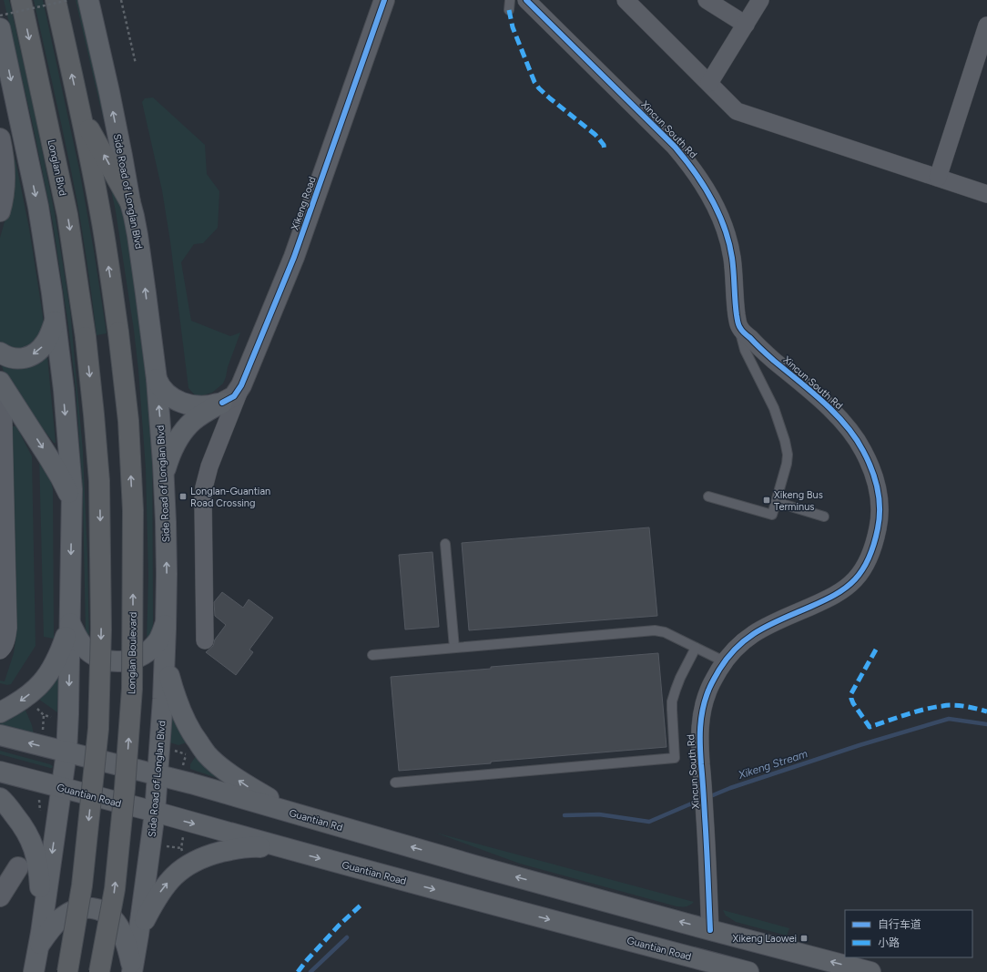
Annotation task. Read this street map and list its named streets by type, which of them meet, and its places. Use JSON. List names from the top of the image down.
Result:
{
  "streets": {
    "highway": ["Longlan Blvd", "Longlan Boulevard"],
    "main road": ["Side Road of Longlan Blvd", "Guantian Road", "Guantian Rd"],
    "street": ["Xincun South Rd", "Xikeng Road"]
  },
  "crossings": [
    ["Side Road of Longlan Blvd", "Guantian Road"],
    ["Side Road of Longlan Blvd", "Guantian Rd"]
  ],
  "one_way": ["Longlan Blvd", "Longlan Boulevard"],
  "water": ["Xikeng Stream"],
  "places": {
    "transit": ["Longlan-Guantian Road Crossing", "Xikeng Bus Terminus", "Xikeng Laowei"]
  },
  "legend": ["自行车道", "小路"]
}
